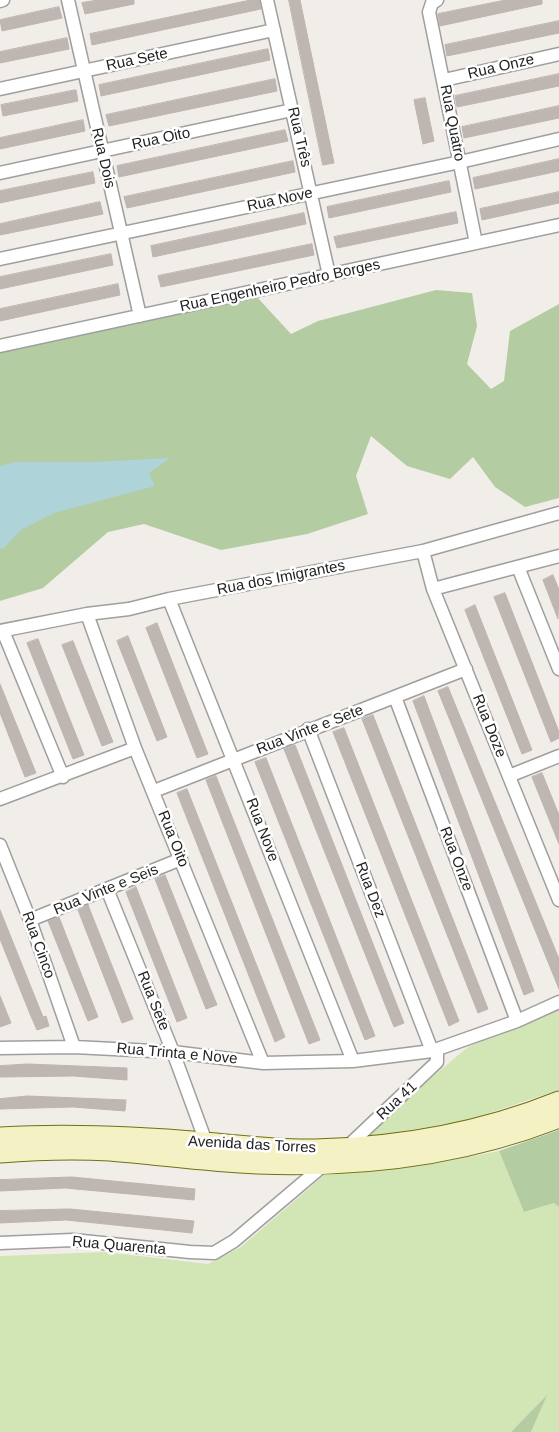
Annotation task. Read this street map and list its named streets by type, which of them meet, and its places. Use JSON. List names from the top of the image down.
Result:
{
  "streets": {
    "main road": ["Avenida das Torres"],
    "street": [
      "Rua Sete",
      "Rua Onze",
      "Rua Quatro",
      "Rua Três",
      "Rua Oito",
      "Rua Dois",
      "Rua Nove",
      "Rua Engenheiro Pedro Borges",
      "Rua dos Imigrantes",
      "Rua Doze",
      "Rua Vinte e Sete",
      "Rua Vinte e Seis",
      "Rua Dez",
      "Rua Cinco",
      "Rua Trinta e Nove",
      "Rua 41",
      "Rua Quarenta"
    ]
  },
  "crossings": [
    ["Rua Sete", "Rua Três"],
    ["Rua Sete", "Rua Dois"],
    ["Rua Sete", "Rua Vinte e Seis"],
    ["Rua Sete", "Rua Trinta e Nove"],
    ["Rua Sete", "Avenida das Torres"],
    ["Rua Onze", "Rua Quatro"],
    ["Rua Onze", "Rua Vinte e Sete"],
    ["Rua Onze", "Rua Trinta e Nove"],
    ["Rua Quatro", "Rua Nove"],
    ["Rua Quatro", "Rua Engenheiro Pedro Borges"],
    ["Rua Três", "Rua Oito"],
    ["Rua Três", "Rua Nove"],
    ["Rua Três", "Rua Engenheiro Pedro Borges"],
    ["Rua Oito", "Rua Dois"],
    ["Rua Oito", "Rua dos Imigrantes"],
    ["Rua Oito", "Rua Vinte e Sete"],
    ["Rua Oito", "Rua Vinte e Seis"],
    ["Rua Oito", "Rua Trinta e Nove"],
    ["Rua Dois", "Rua Nove"],
    ["Rua Dois", "Rua Engenheiro Pedro Borges"],
    ["Rua Nove", "Rua dos Imigrantes"],
    ["Rua Nove", "Rua Vinte e Sete"],
    ["Rua Nove", "Rua Trinta e Nove"],
    ["Rua dos Imigrantes", "Rua Doze"],
    ["Rua Doze", "Rua Vinte e Sete"],
    ["Rua Vinte e Sete", "Rua Dez"],
    ["Rua Vinte e Seis", "Rua Cinco"],
    ["Rua Dez", "Rua Trinta e Nove"],
    ["Rua Dez", "Rua 41"],
    ["Rua Cinco", "Rua Trinta e Nove"],
    ["Rua Trinta e Nove", "Rua 41"],
    ["Rua 41", "Avenida das Torres"],
    ["Avenida das Torres", "Rua Quarenta"]
  ]
}
